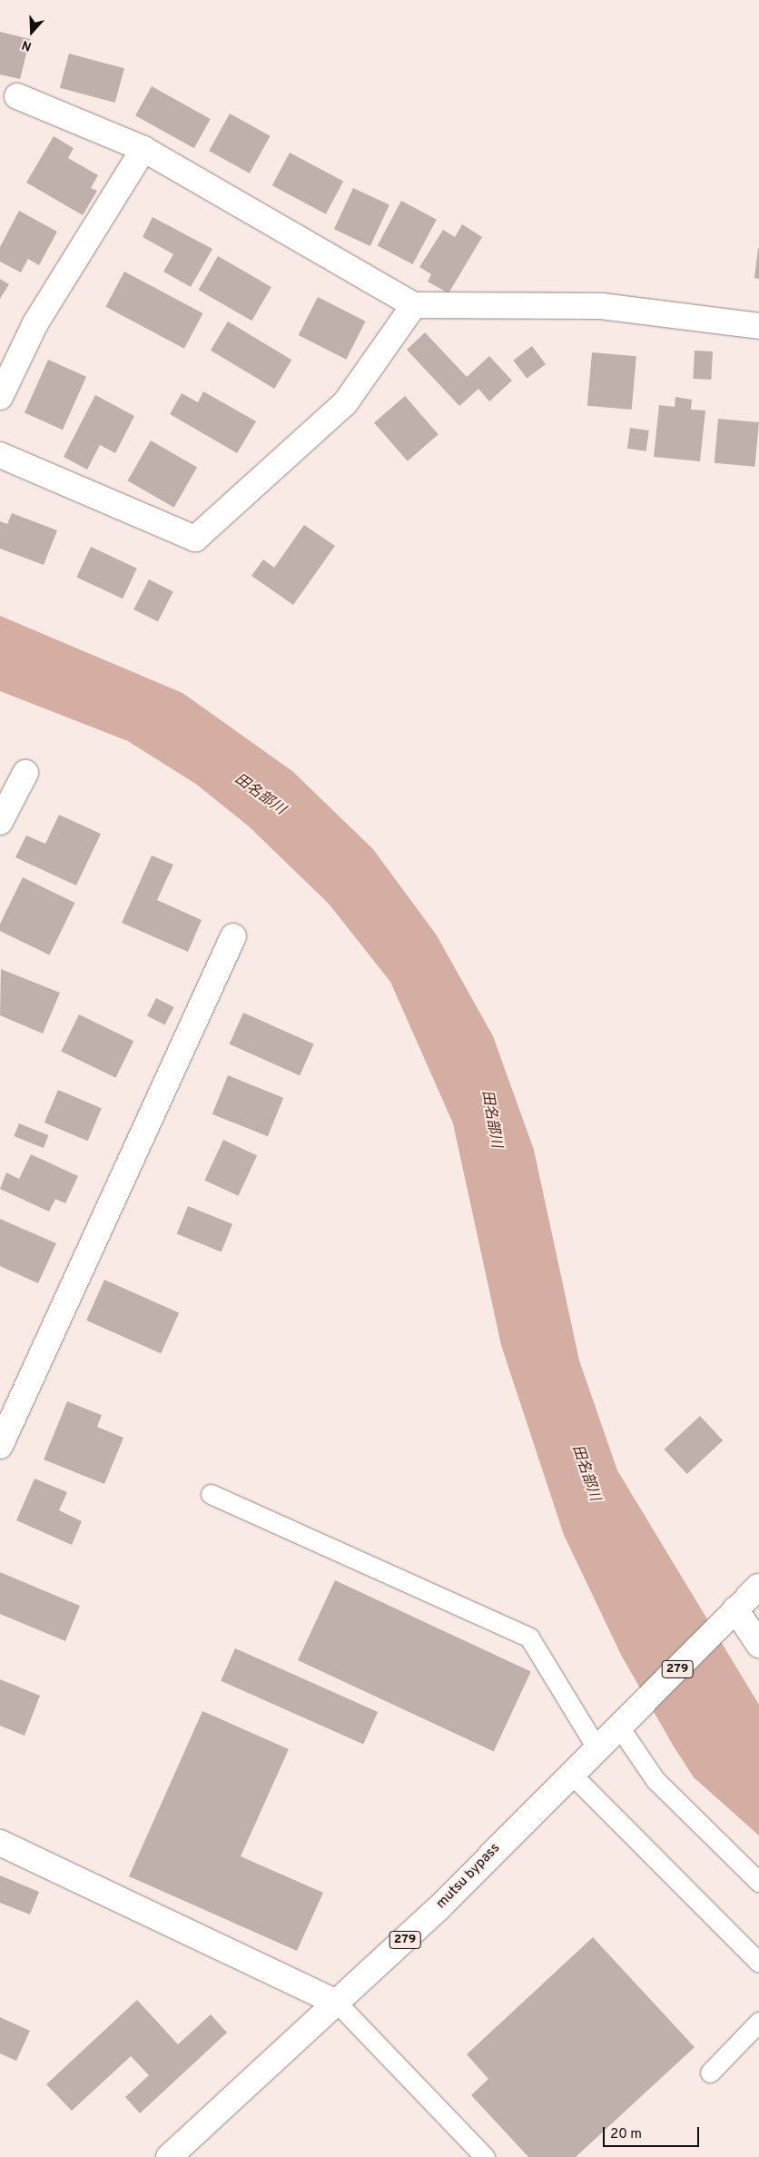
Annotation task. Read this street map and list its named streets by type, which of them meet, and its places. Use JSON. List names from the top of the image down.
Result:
{
  "streets": {
    "main road": ["279", "mutsu bypass"]
  },
  "water": ["田名部川"],
  "scale_bar": "20 m",
  "north": "bottom"
}
